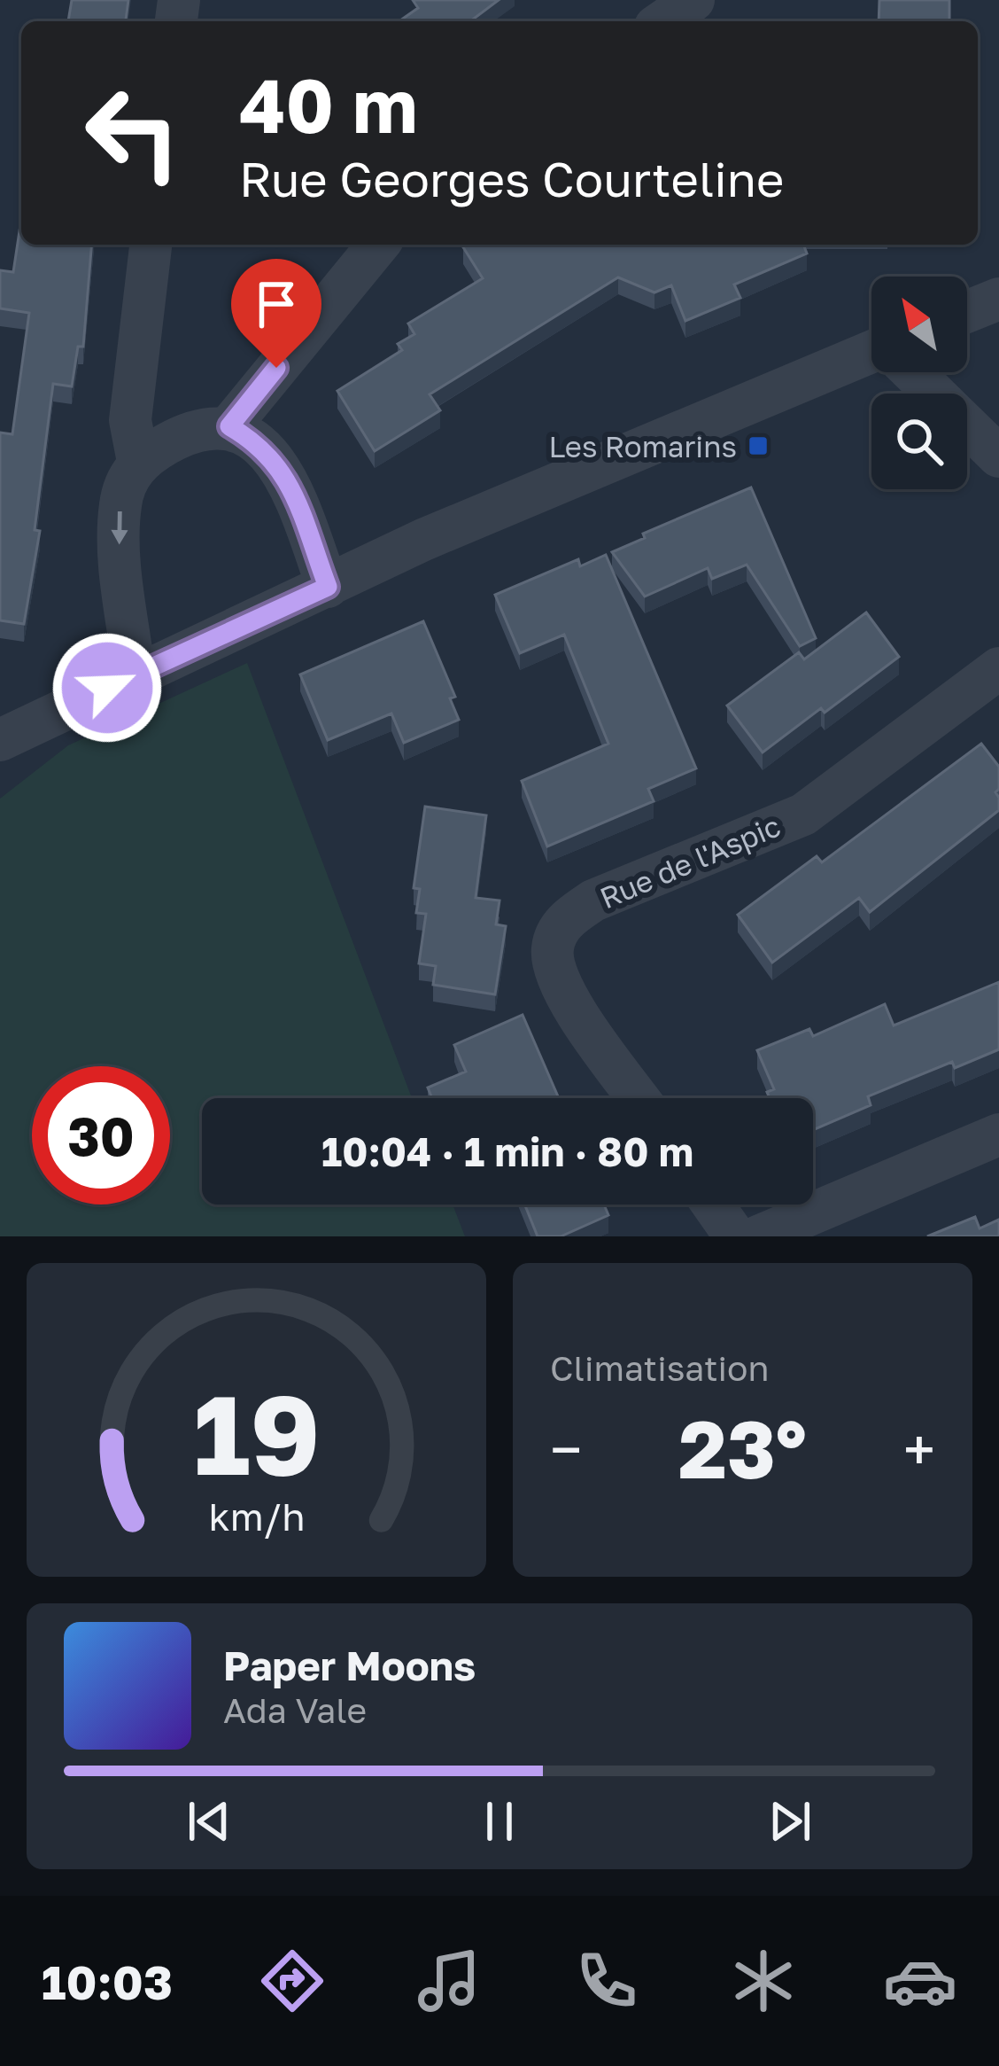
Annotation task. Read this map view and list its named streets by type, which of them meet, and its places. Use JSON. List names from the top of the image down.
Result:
{
  "streets": {
    "street": ["Rue de l'Aspic"]
  },
  "places": {
    "transit": ["Les Romarins"]
  },
  "north": "top left",
  "page": {
    "turn": ["40 m", "Rue Georges Courteline"],
    "limit": "30",
    "trip": "10:04 · 1 min · 80 m",
    "tile": "Climatisation",
    "heat": ["−", "23°", "+"],
    "song": ["Paper Moons", "Ada Vale"],
    "tabs": "10:03",
    "gauge": ["19", "km/h"]
  }
}
